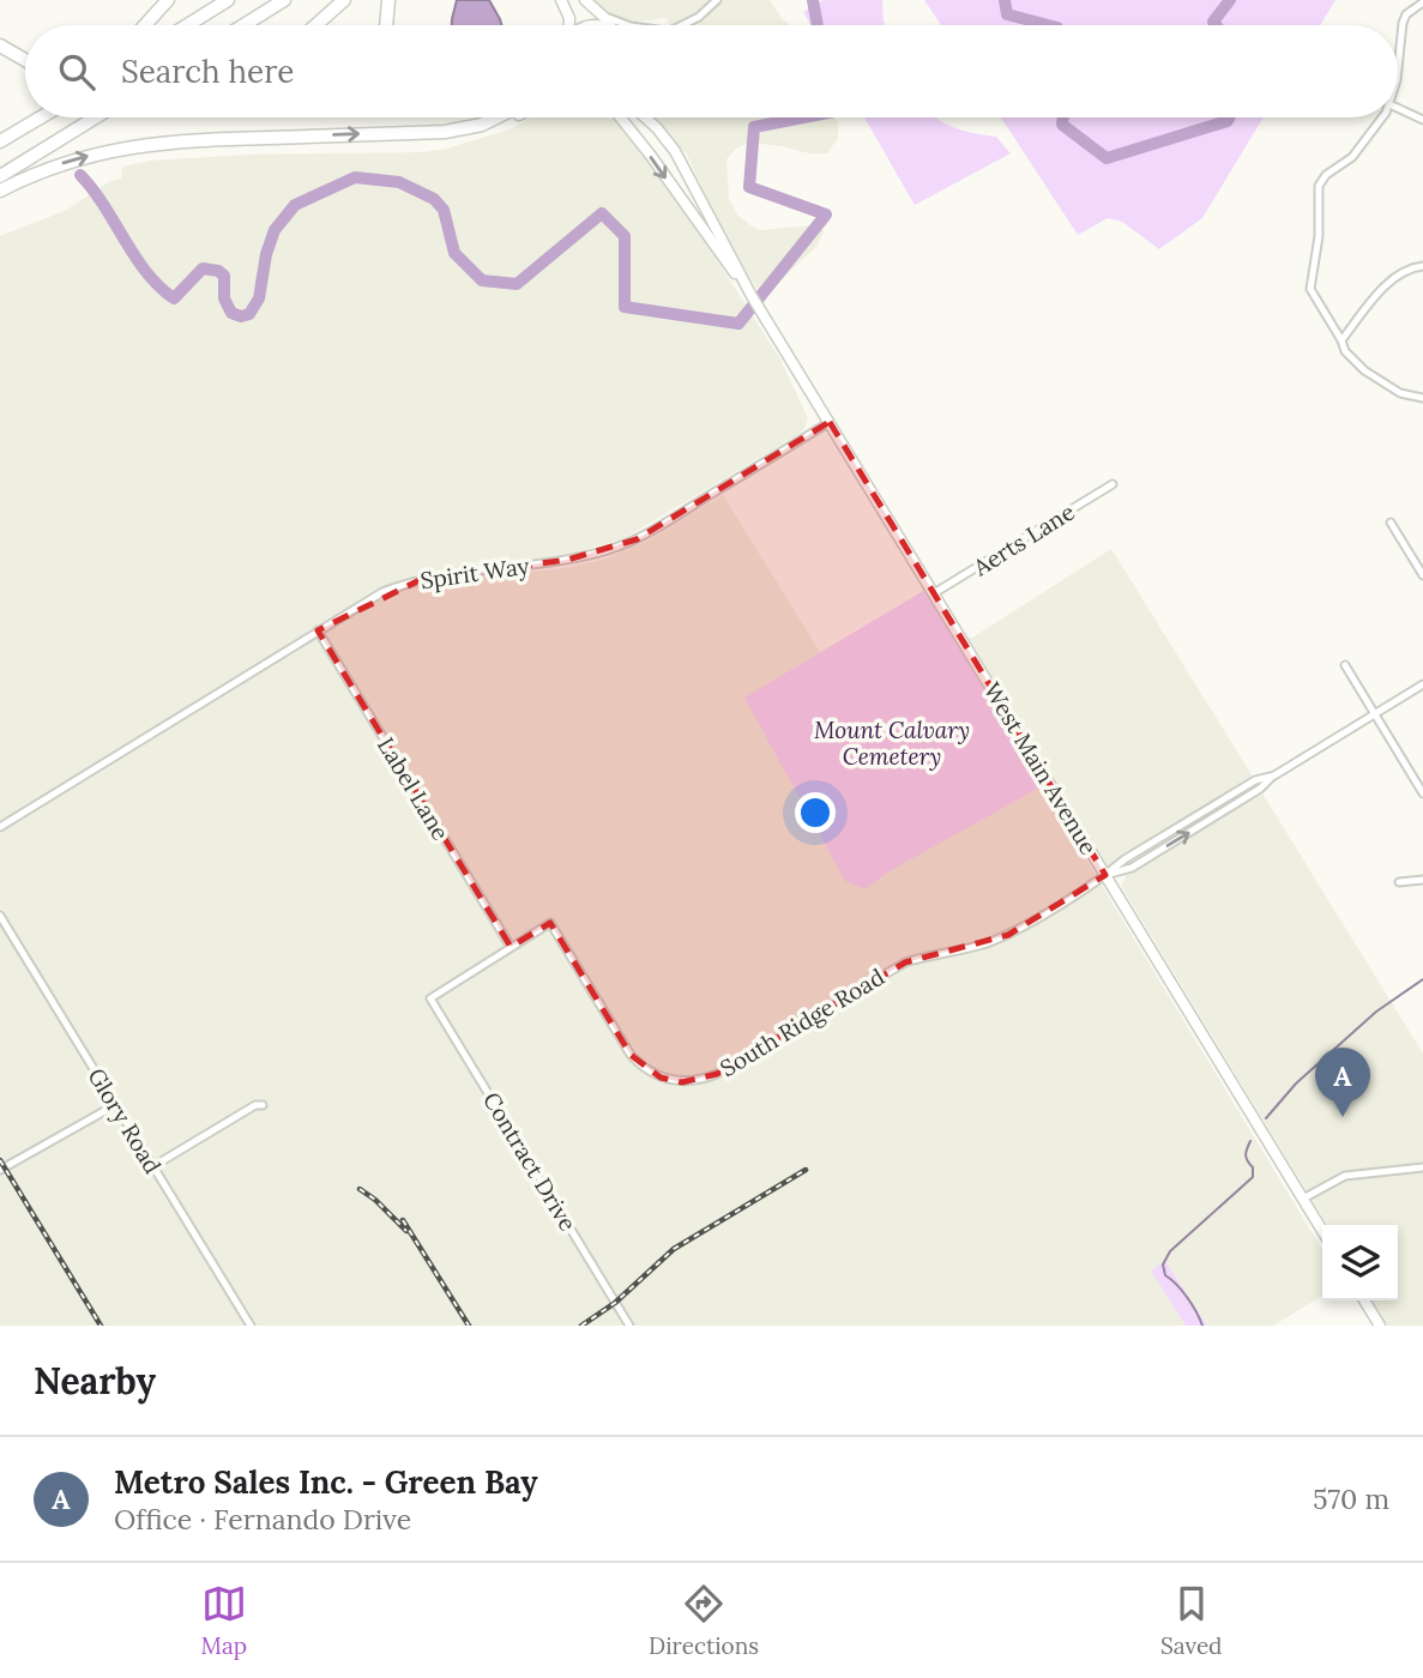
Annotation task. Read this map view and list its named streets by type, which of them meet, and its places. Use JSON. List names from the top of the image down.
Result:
{
  "streets": {
    "main road": ["West Main Avenue"],
    "street": [
      "Aerts Lane",
      "Spirit Way",
      "Label Lane",
      "South Ridge Road",
      "Glory Road",
      "Contract Drive"
    ]
  },
  "crossings": [
    ["Aerts Lane", "West Main Avenue"],
    ["Spirit Way", "West Main Avenue"],
    ["Spirit Way", "Label Lane"],
    ["West Main Avenue", "South Ridge Road"],
    ["Label Lane", "South Ridge Road"],
    ["South Ridge Road", "Contract Drive"]
  ],
  "parks": ["Mount Calvary Cemetery"],
  "page": {
    "search": "Search here",
    "pins": "A",
    "heading": "Nearby",
    "list": [
      {
        "mark": "A",
        "name": "Metro Sales Inc. - Green Bay",
        "note": "Office · Fernando Drive",
        "value": "570 m"
      }
    ],
    "nav": ["Map", "Directions", "Saved"]
  }
}
